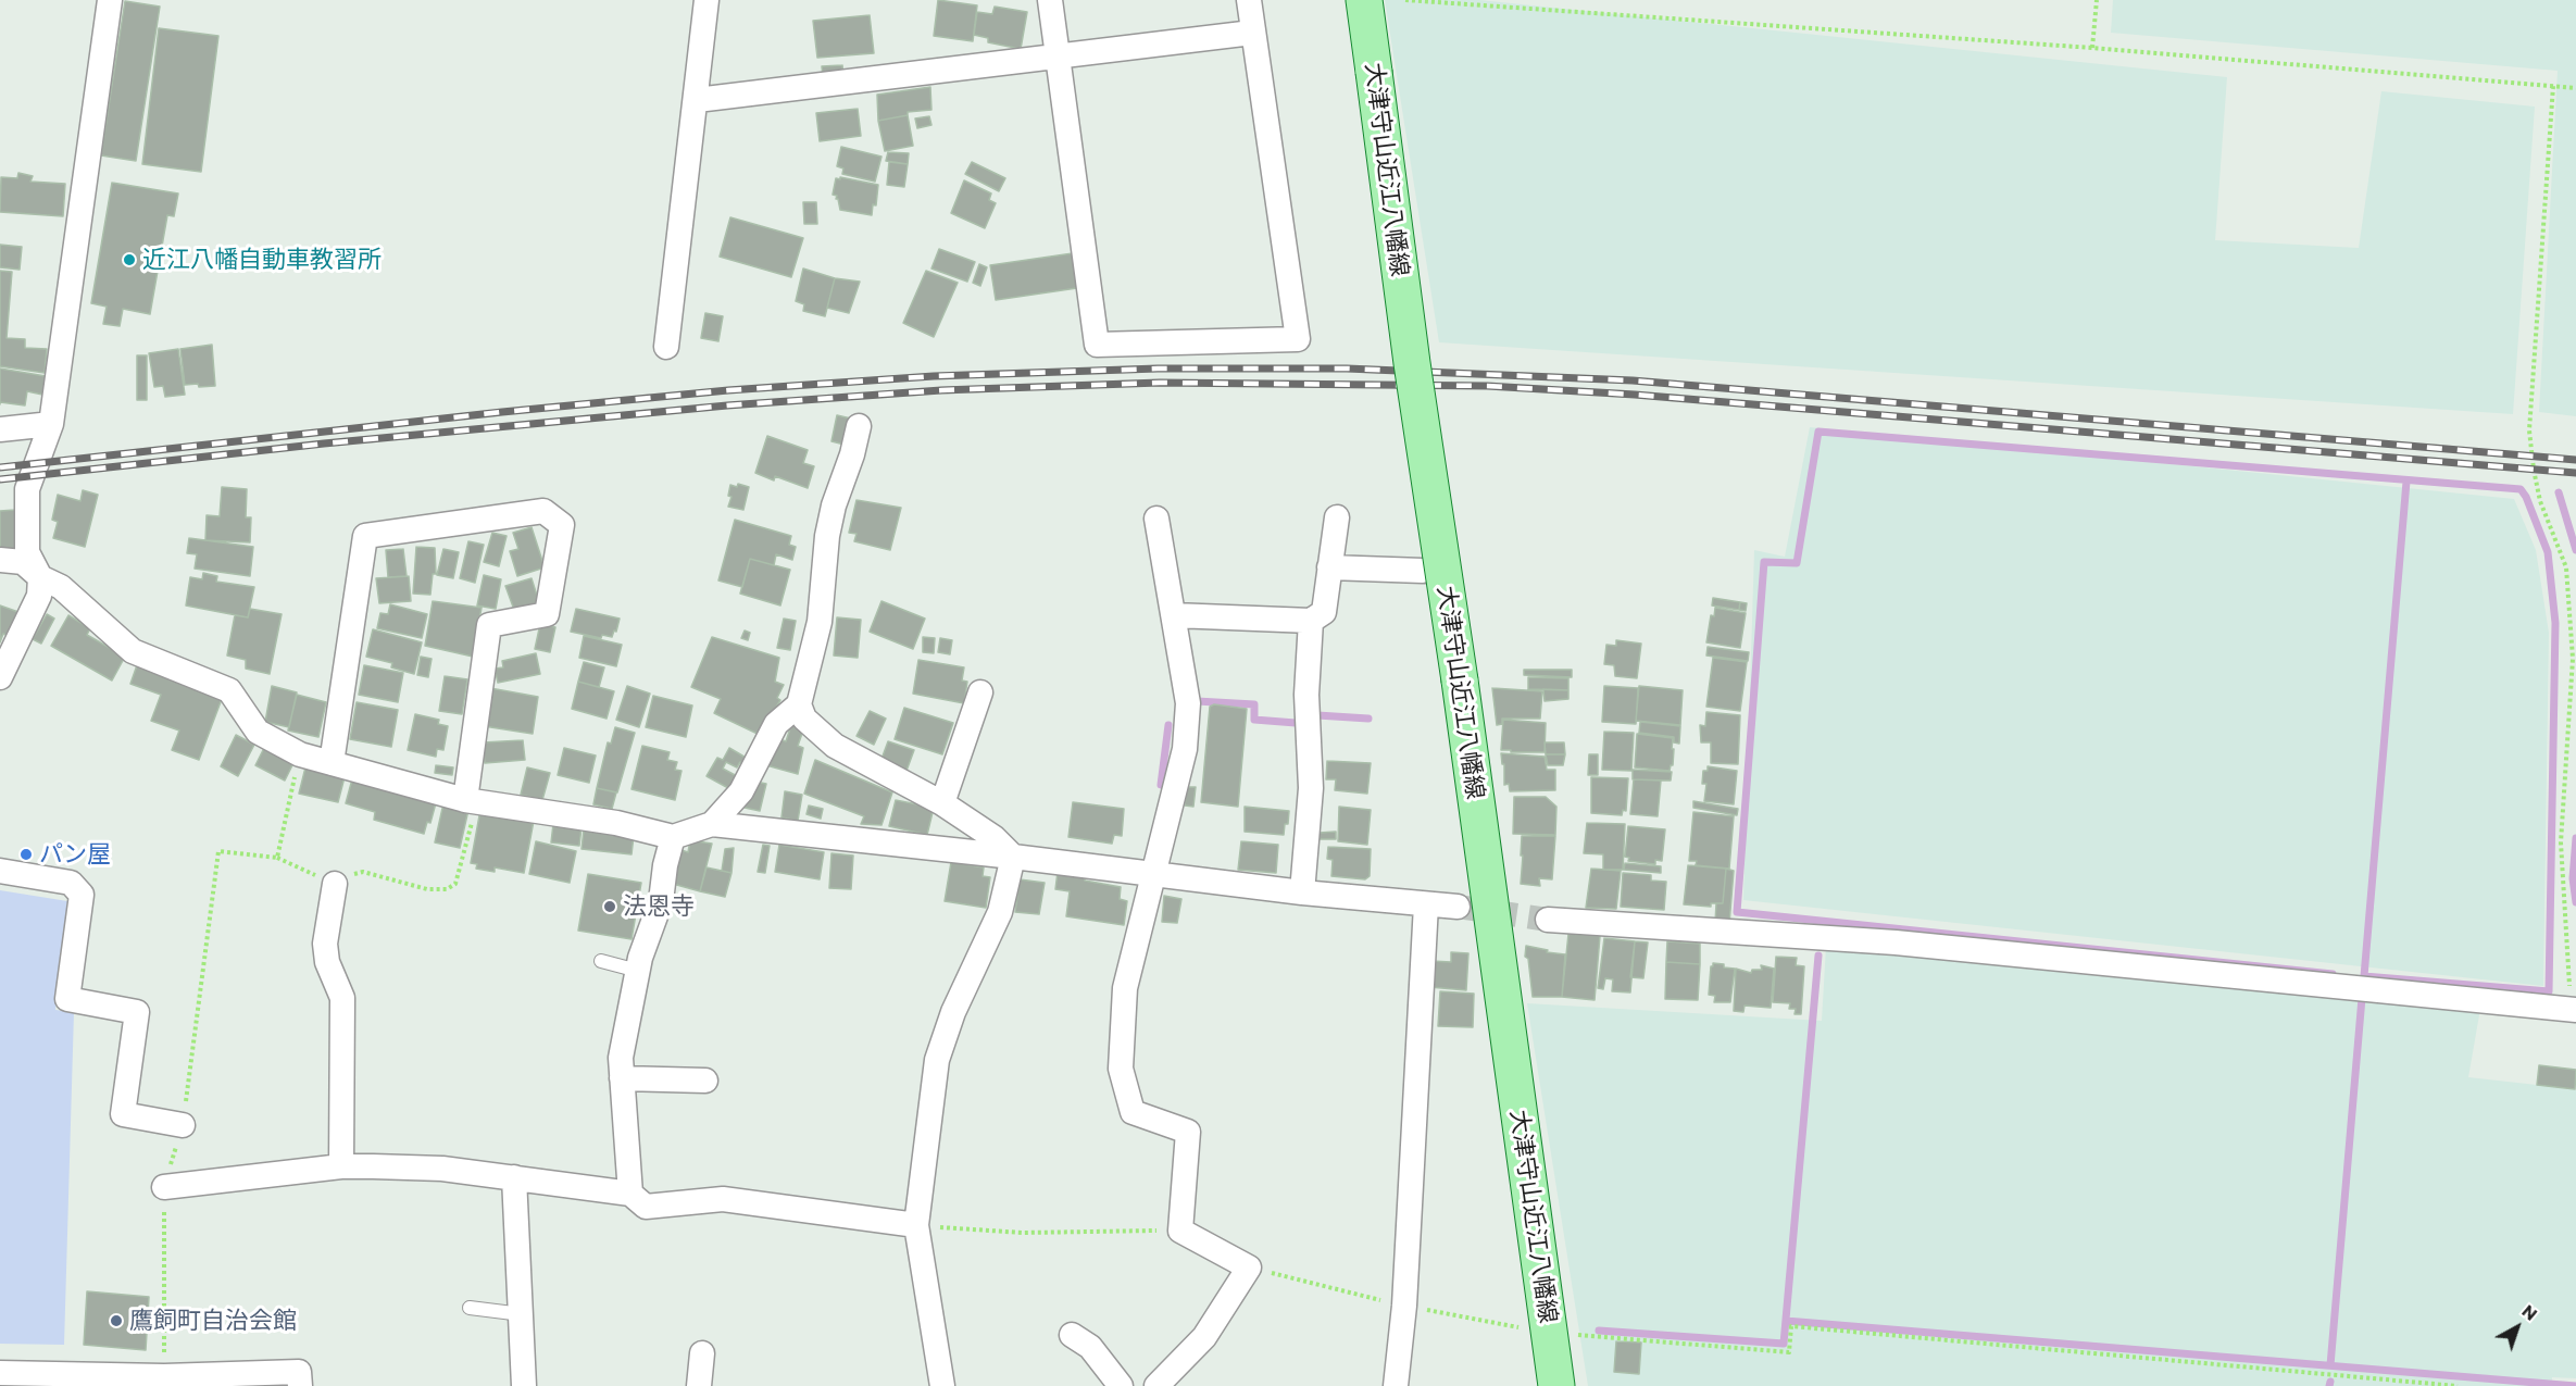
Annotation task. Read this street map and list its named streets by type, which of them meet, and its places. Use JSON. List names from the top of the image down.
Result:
{
  "streets": {
    "main road": ["大津守山近江八幡線"]
  },
  "places": [
    "近江八幡自動車教習所",
    "パン屋",
    "法恩寺",
    "鷹飼町自治会館"
  ],
  "north": "top right"
}
